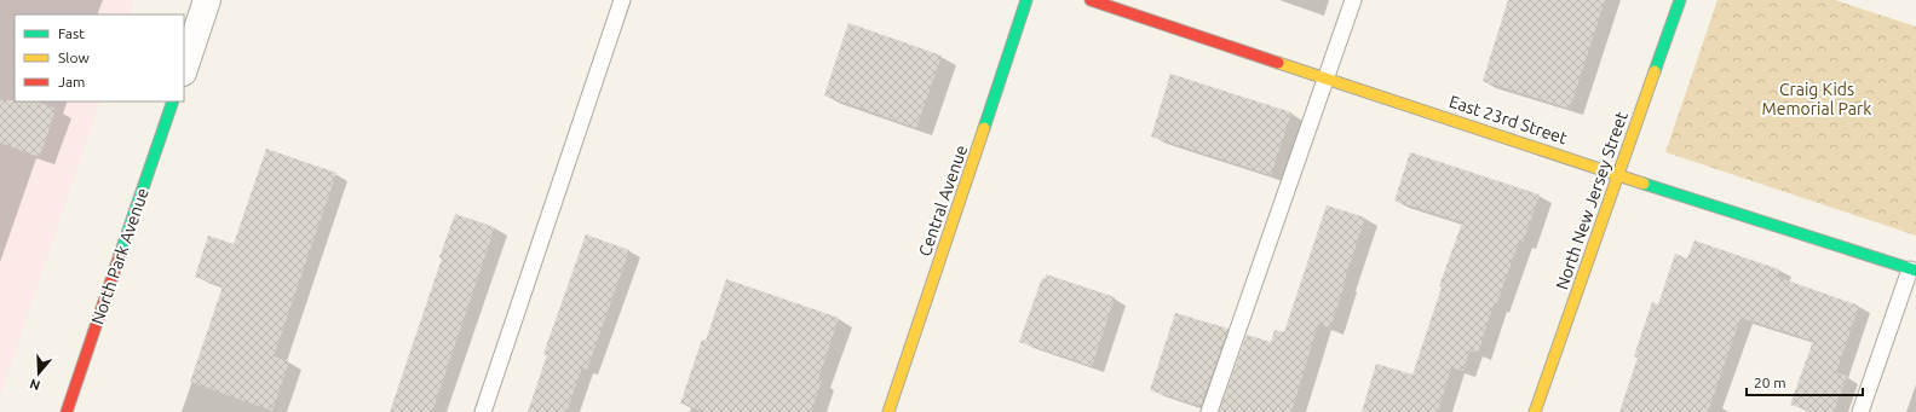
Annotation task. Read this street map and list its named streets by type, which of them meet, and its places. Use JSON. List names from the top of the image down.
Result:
{
  "streets": {
    "street": [
      "East 23rd Street",
      "Central Avenue",
      "North New Jersey Street",
      "North Park Avenue"
    ]
  },
  "crossings": [
    ["East 23rd Street", "North New Jersey Street"]
  ],
  "parks": ["Craig Kids Memorial Park"],
  "legend": ["Fast", "Slow", "Jam"],
  "scale_bar": "20 m",
  "north": "bottom"
}
